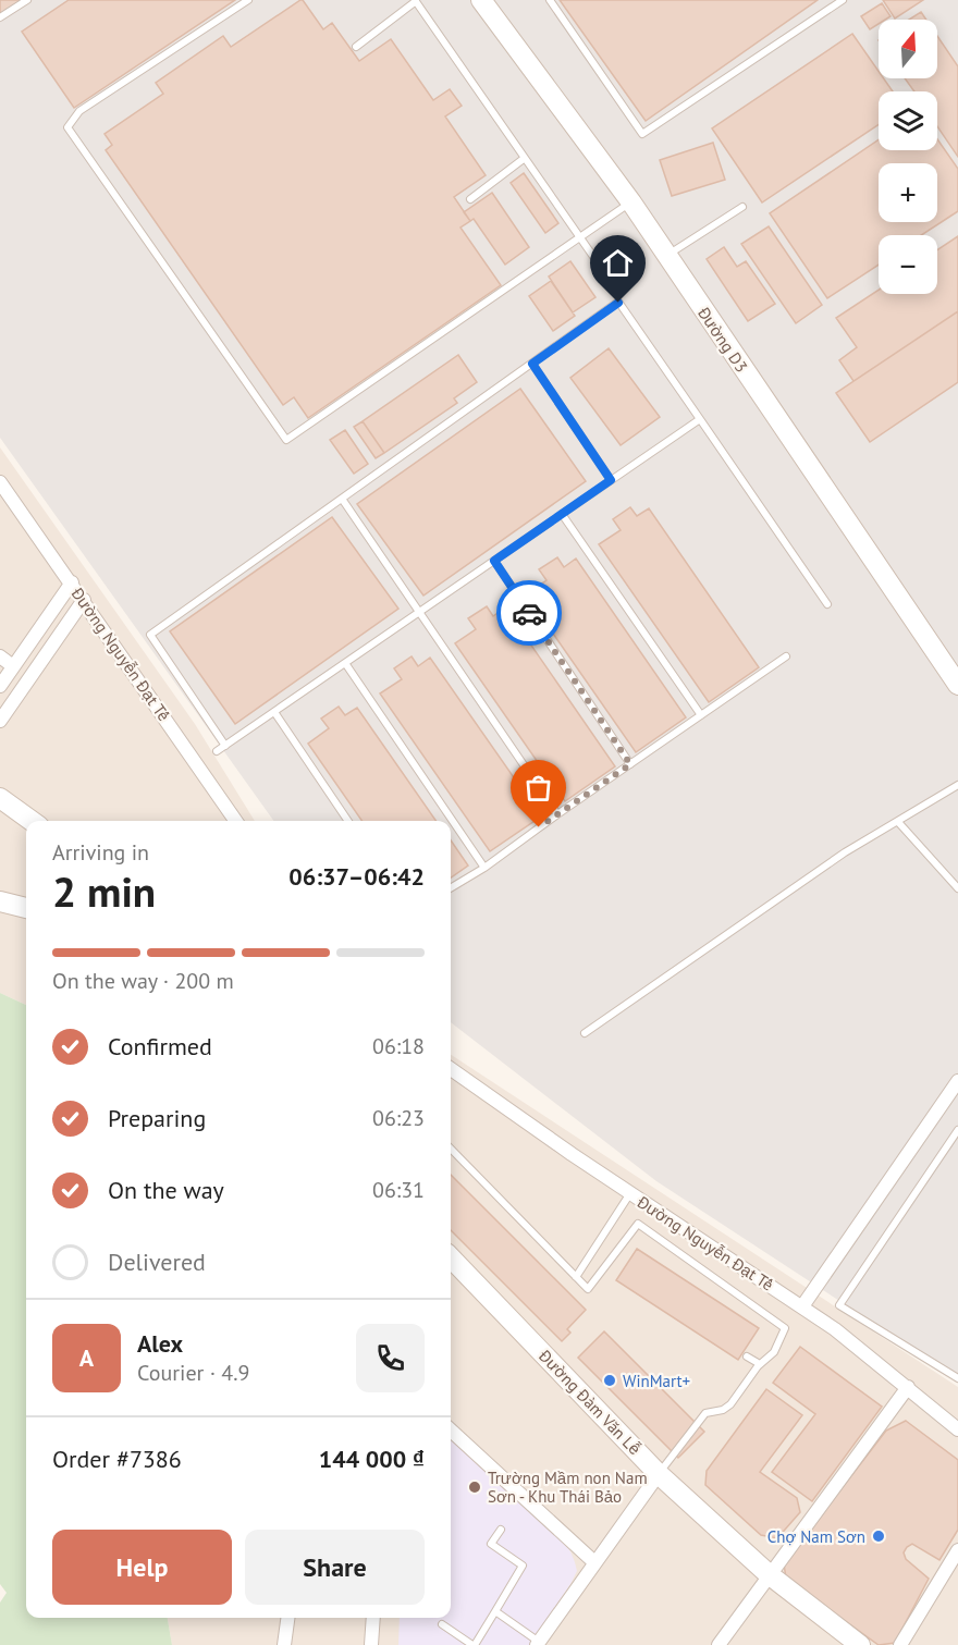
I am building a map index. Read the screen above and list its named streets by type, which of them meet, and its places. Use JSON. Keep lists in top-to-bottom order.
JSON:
{
  "streets": {
    "main road": ["Đường D3", "Đường Đàm Văn Lễ"],
    "street": ["Đường Nguyễn Đạt Tế"]
  },
  "places": ["WinMart+", "Trường Mầm non Nam Sơn - Khu Thái Bảo", "Chợ Nam Sơn"],
  "north": "top",
  "page": {
    "map_buttons": ["+", "−"],
    "heading": ["2 min", "Arriving in", "06:37–06:42"],
    "panel": [
      "Alex",
      "Courier · 4.9",
      "Order #7386",
      "144 000 ₫"
    ],
    "bar": "On the way · 200 m",
    "list": [
      ["Confirmed", "06:18"],
      ["Preparing", "06:23"],
      ["On the way", "06:31"],
      "Delivered"
    ],
    "round": "A",
    "buttons": ["Help", "Share"]
  }
}
